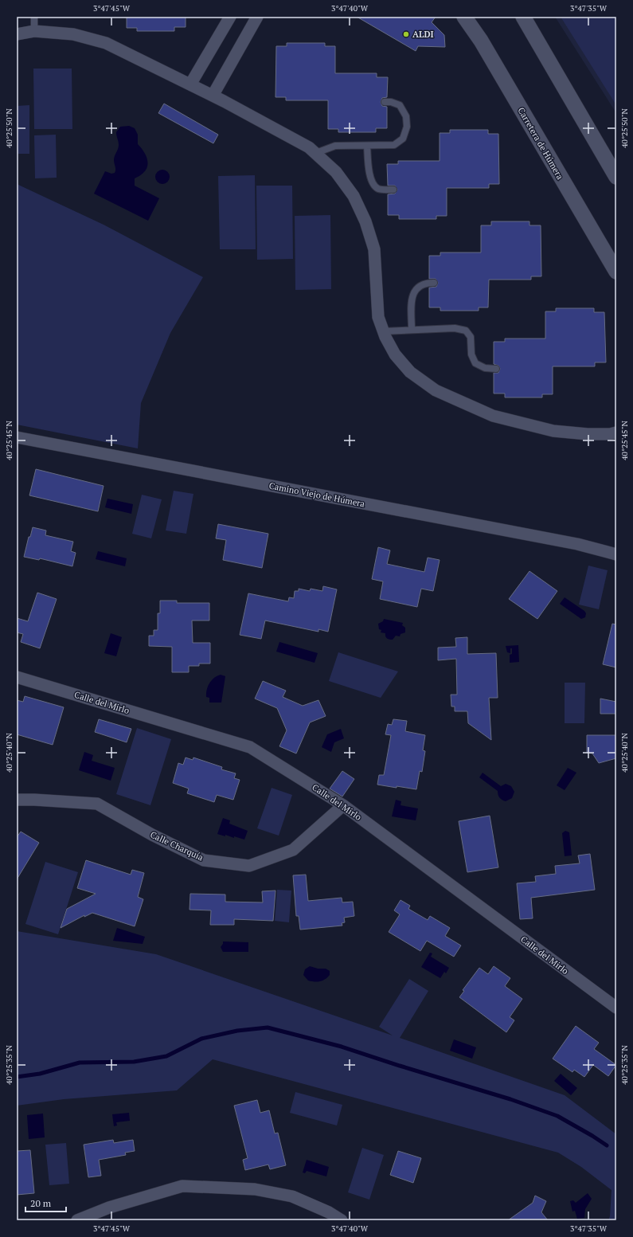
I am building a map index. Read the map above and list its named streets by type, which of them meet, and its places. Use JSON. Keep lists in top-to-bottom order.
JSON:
{
  "streets": {
    "street": [
      "Carretera de Húmera",
      "Camino Viejo de Húmera",
      "Calle del Mirlo",
      "Calle Charquía"
    ]
  },
  "crossings": [
    ["Calle del Mirlo", "Calle Charquía"]
  ],
  "places": ["ALDI"],
  "scale_bar": "20 m",
  "coordinates": [
    "3°47'45\"W",
    "3°47'40\"W",
    "3°47'35\"W",
    "40°25'50\"N",
    "40°25'45\"N",
    "40°25'40\"N",
    "40°25'35\"N"
  ]
}
